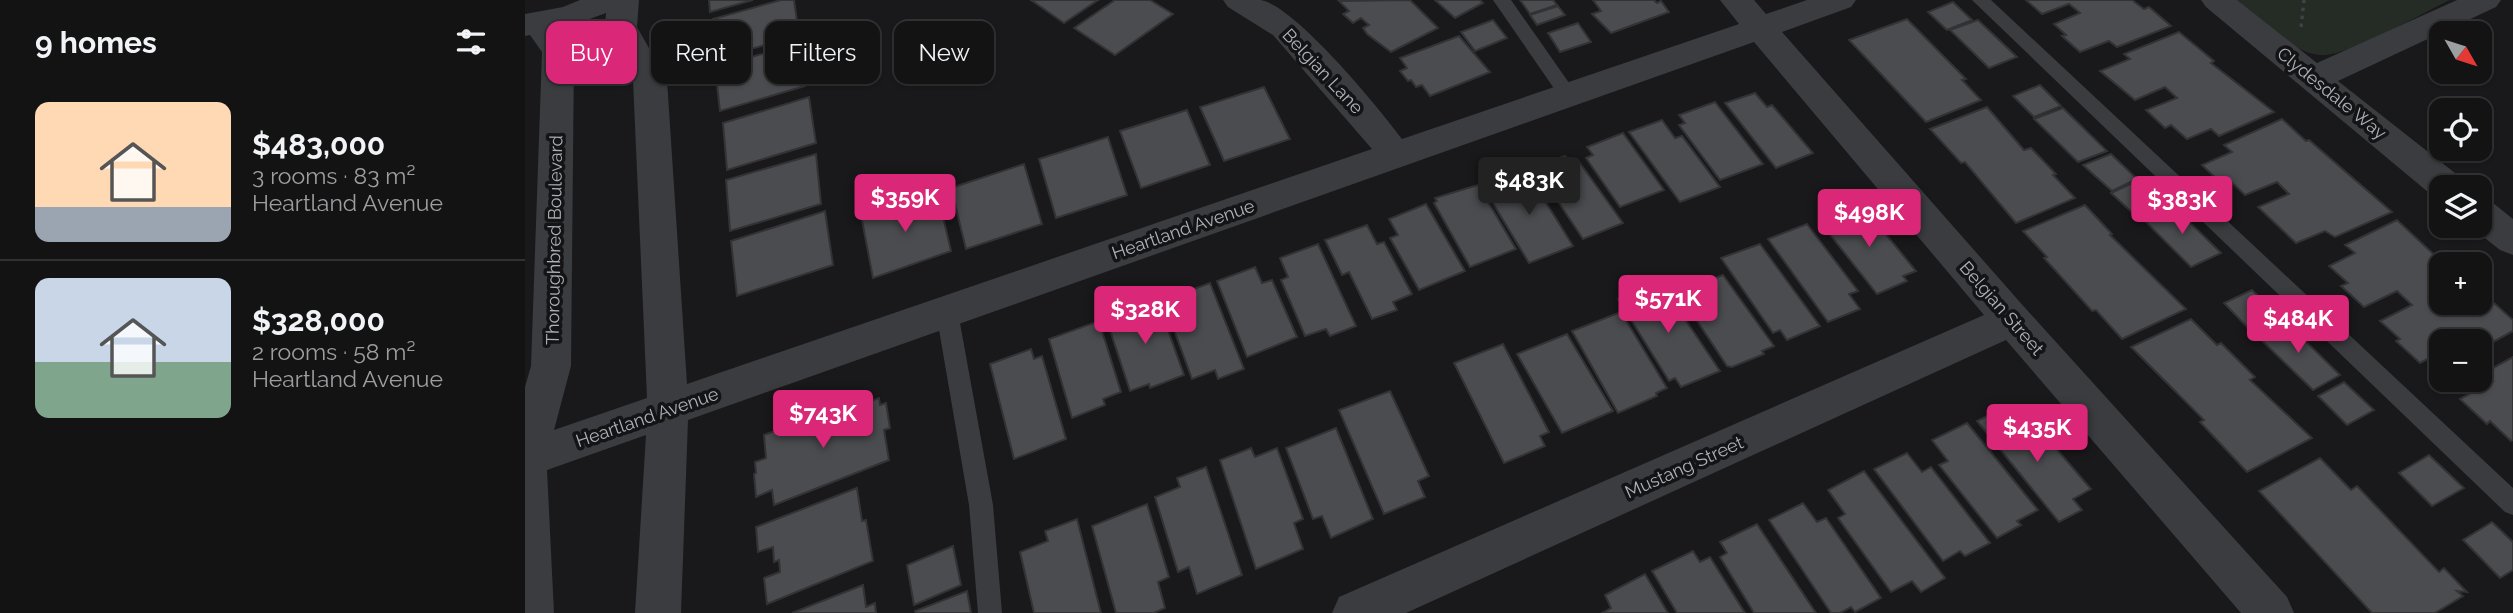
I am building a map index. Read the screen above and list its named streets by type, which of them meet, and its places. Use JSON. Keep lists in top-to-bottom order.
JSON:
{
  "streets": {
    "street": [
      "Belgian Lane",
      "Clydesdale Way",
      "Heartland Avenue",
      "Thoroughbred Boulevard",
      "Belgian Street",
      "Mustang Street"
    ]
  },
  "crossings": [
    ["Belgian Lane", "Heartland Avenue"],
    ["Heartland Avenue", "Thoroughbred Boulevard"],
    ["Heartland Avenue", "Belgian Street"],
    ["Belgian Street", "Mustang Street"]
  ],
  "north": "bottom right",
  "page": {
    "heading": "9 homes",
    "map_buttons": ["+", "−"],
    "chip": [
      "Buy",
      "Rent",
      "Filters",
      "New"
    ],
    "list": [
      {
        "name": "$483,000",
        "note": "3 rooms · 83 m² · Heartland Avenue"
      },
      {
        "name": "$328,000",
        "note": "2 rooms · 58 m² · Heartland Avenue"
      }
    ],
    "price": [
      "$483K",
      "$359K",
      "$383K",
      "$498K",
      "$571K",
      "$328K",
      "$484K",
      "$743K",
      "$435K"
    ]
  }
}
